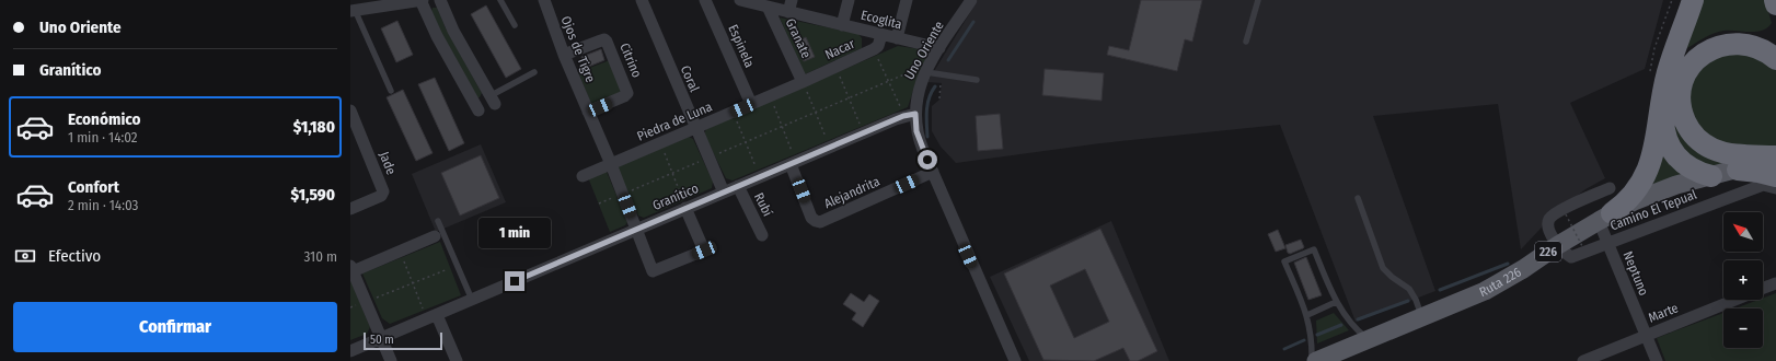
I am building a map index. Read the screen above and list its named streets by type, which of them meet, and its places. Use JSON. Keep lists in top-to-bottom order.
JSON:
{
  "streets": {
    "main road": ["226", "Ruta 226"],
    "street": [
      "Ecoglita",
      "Granate",
      "Espinela",
      "Ojos de Tigre",
      "Nacar",
      "Uno Oriente",
      "Citrino",
      "Coral",
      "Piedra de Luna",
      "Jade",
      "Alejandrita",
      "Granítico",
      "Rubí",
      "Camino El Tepual",
      "Neptuno",
      "Marte"
    ]
  },
  "crossings": [
    ["Ecoglita", "Granate"],
    ["Ecoglita", "Nacar"],
    ["Ecoglita", "Uno Oriente"],
    ["Granate", "Nacar"],
    ["Granate", "Piedra de Luna"],
    ["Espinela", "Piedra de Luna"],
    ["Ojos de Tigre", "Citrino"],
    ["Ojos de Tigre", "Piedra de Luna"],
    ["Ojos de Tigre", "Granítico"],
    ["Nacar", "Piedra de Luna"],
    ["Uno Oriente", "Alejandrita"],
    ["Uno Oriente", "Granítico"],
    ["Coral", "Piedra de Luna"],
    ["Coral", "Granítico"],
    ["Alejandrita", "Granítico"],
    ["Granítico", "Rubí"],
    ["Camino El Tepual", "Neptuno"],
    ["Camino El Tepual", "Ruta 226"],
    ["Neptuno", "Ruta 226"],
    ["Neptuno", "Marte"]
  ],
  "scale_bar": "50 m",
  "north": "top left",
  "page": {
    "banner": ["Uno Oriente", "Granítico"],
    "list": [
      {
        "name": "Económico",
        "note": "1 min · 14:02",
        "value": "$1,180"
      },
      {
        "name": "Confort",
        "note": "2 min · 14:03",
        "value": "$1,590"
      }
    ],
    "map_buttons": ["+", "−"],
    "bubble": "1 min",
    "pay": ["Efectivo", "310 m"],
    "buttons": "Confirmar",
    "scale": "50 m"
  }
}
